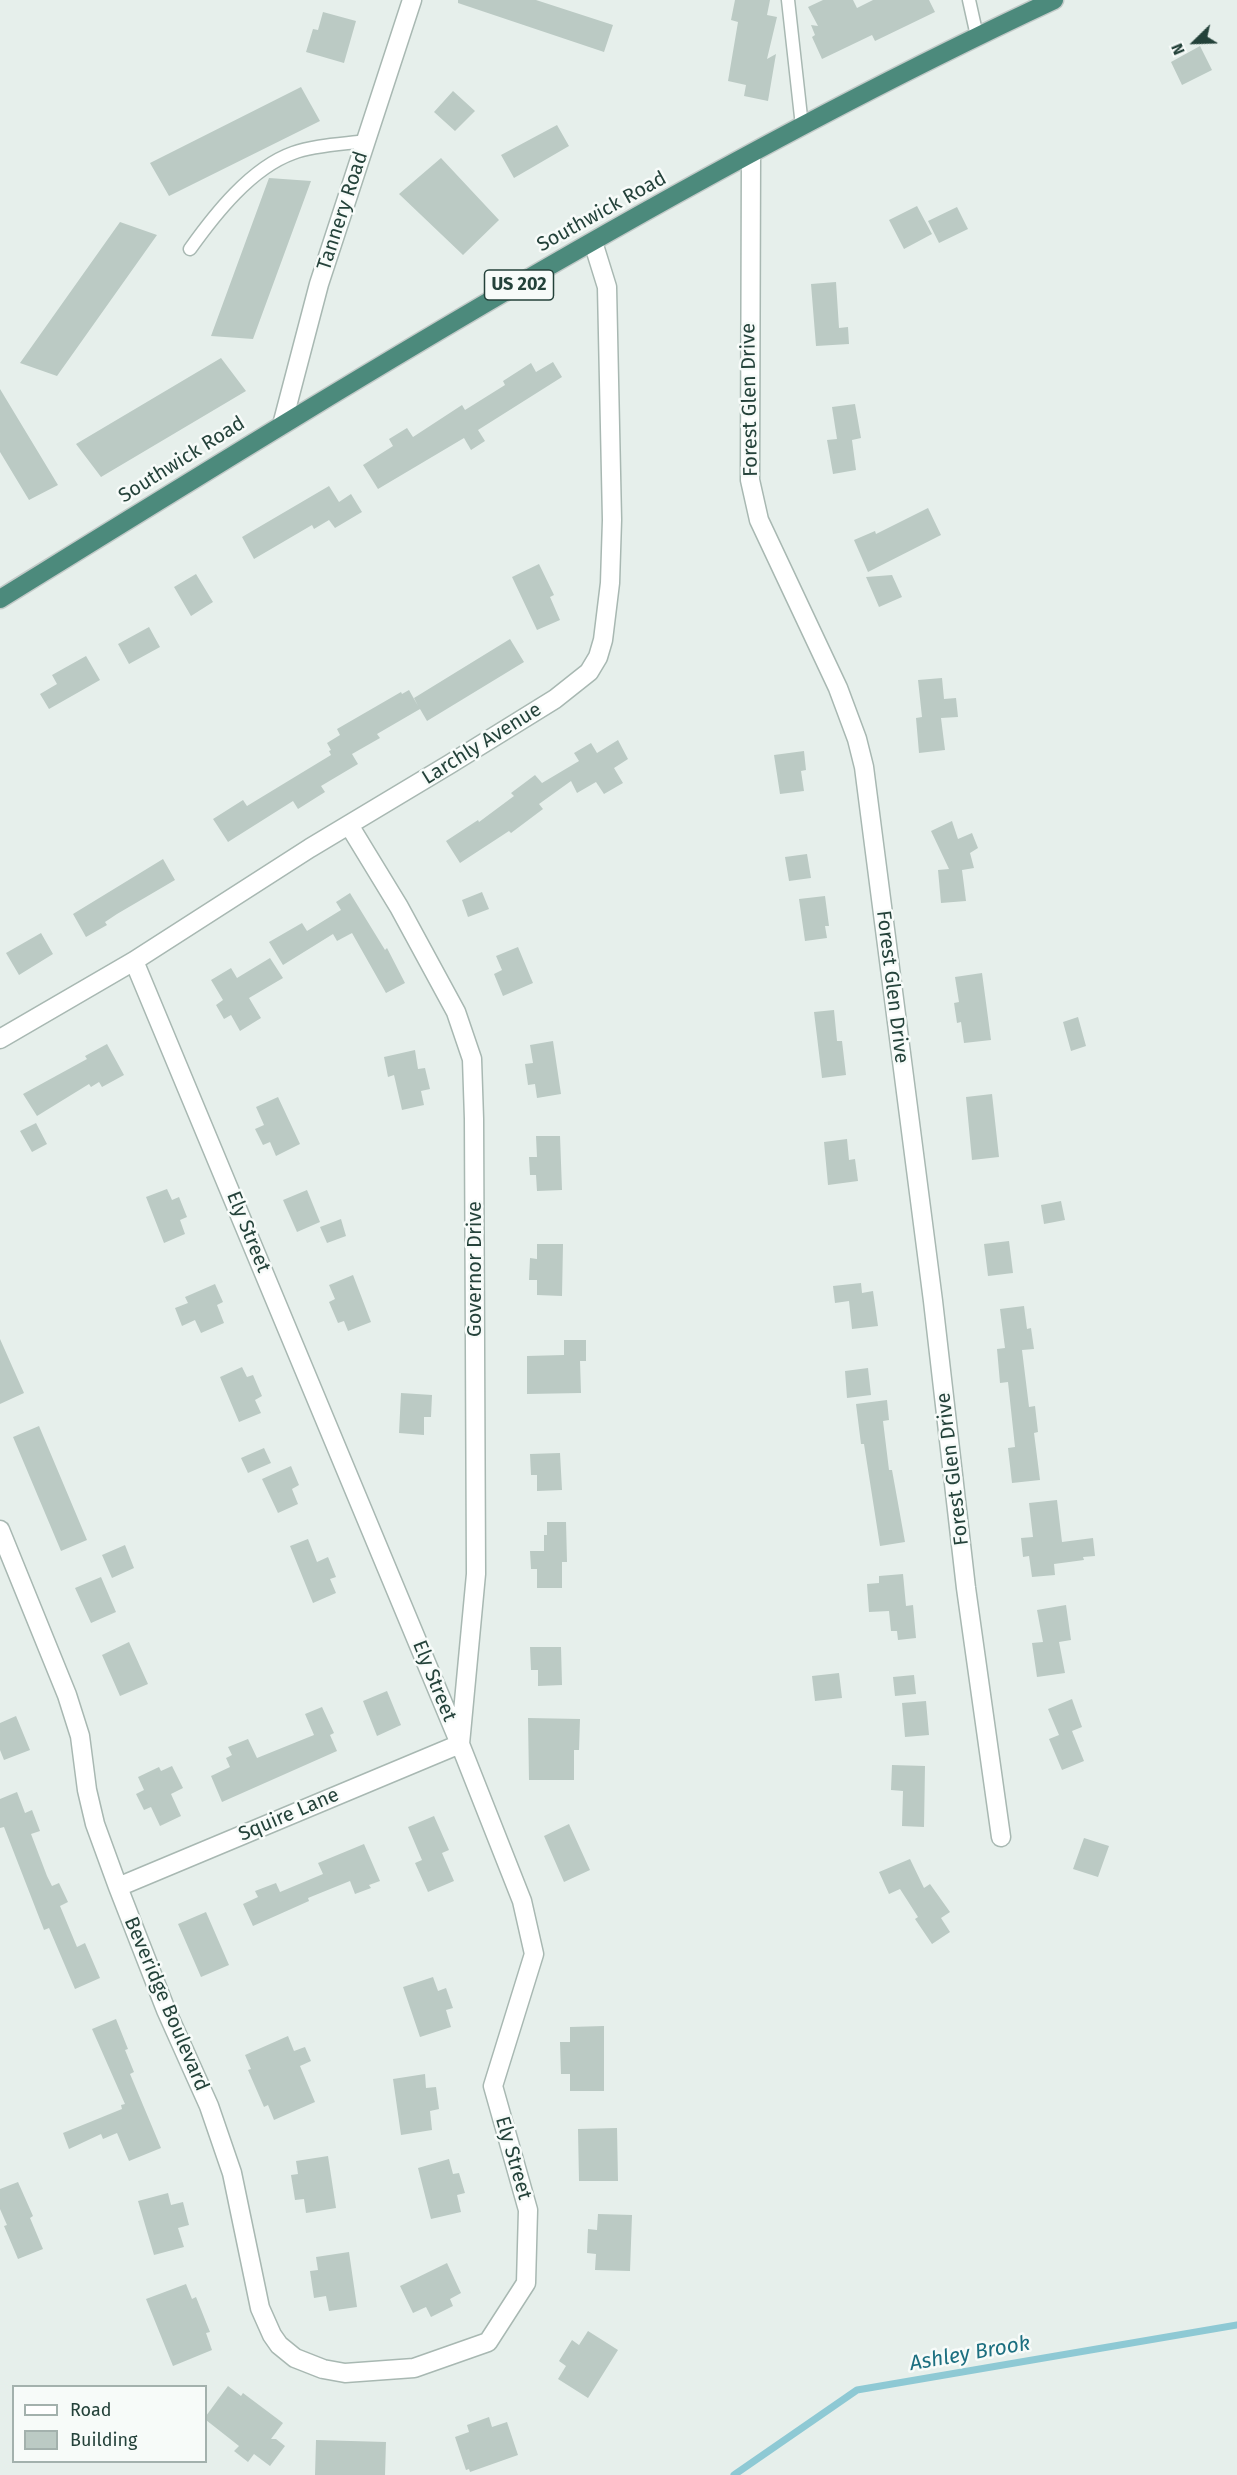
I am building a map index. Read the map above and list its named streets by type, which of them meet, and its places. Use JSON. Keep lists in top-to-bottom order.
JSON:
{
  "streets": {
    "highway": ["Southwick Road", "US 202"],
    "street": [
      "Tannery Road",
      "Forest Glen Drive",
      "Larchly Avenue",
      "Ely Street",
      "Governor Drive",
      "Squire Lane",
      "Beveridge Boulevard"
    ]
  },
  "crossings": [
    ["Tannery Road", "Southwick Road"],
    ["Southwick Road", "Forest Glen Drive"],
    ["Southwick Road", "Larchly Avenue"],
    ["Larchly Avenue", "Ely Street"],
    ["Larchly Avenue", "Governor Drive"],
    ["Ely Street", "Governor Drive"],
    ["Ely Street", "Squire Lane"],
    ["Ely Street", "Beveridge Boulevard"],
    ["Governor Drive", "Squire Lane"],
    ["Squire Lane", "Beveridge Boulevard"]
  ],
  "water": ["Ashley Brook"],
  "legend": ["Road", "Building"],
  "north": "bottom left"
}
